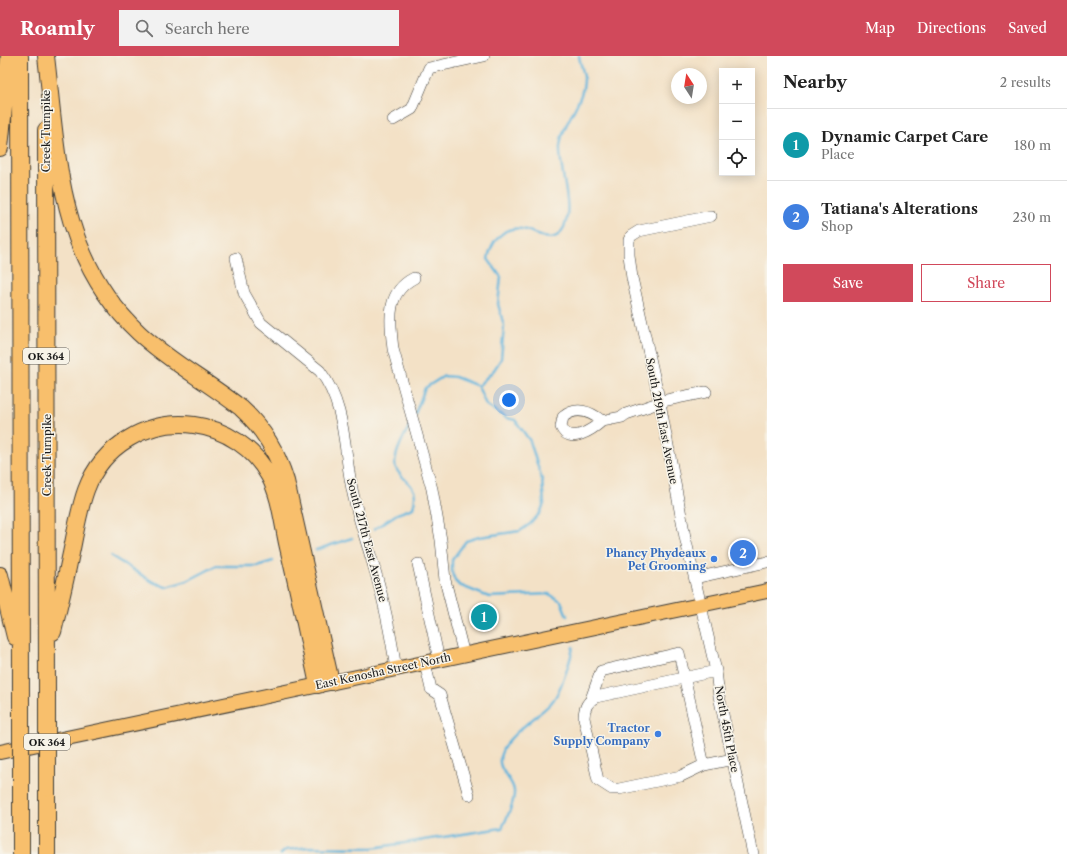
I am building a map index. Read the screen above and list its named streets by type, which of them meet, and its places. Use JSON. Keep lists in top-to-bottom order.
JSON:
{
  "streets": {
    "highway": ["Creek Turnpike", "OK 364"],
    "main road": ["East Kenosha Street North"],
    "street": ["South 219th East Avenue", "South 217th East Avenue", "North 45th Place"]
  },
  "crossings": [
    ["South 219th East Avenue", "East Kenosha Street North"],
    ["South 219th East Avenue", "North 45th Place"],
    ["South 217th East Avenue", "East Kenosha Street North"],
    ["East Kenosha Street North", "North 45th Place"]
  ],
  "places": ["Phancy Phydeaux Pet Grooming", "Tractor Supply Company"],
  "north": "top",
  "page": {
    "header": "Roamly",
    "search": "Search here",
    "nav": ["Map", "Directions", "Saved"],
    "heading": ["Nearby", "2 results"],
    "map_buttons": ["+", "−"],
    "list": [
      {
        "mark": "1",
        "name": "Dynamic Carpet Care",
        "note": "Place",
        "value": "180 m"
      },
      {
        "mark": "2",
        "name": "Tatiana's Alterations",
        "note": "Shop",
        "value": "230 m"
      }
    ],
    "buttons": ["Save", "Share"],
    "pins": ["2", "1"]
  }
}
